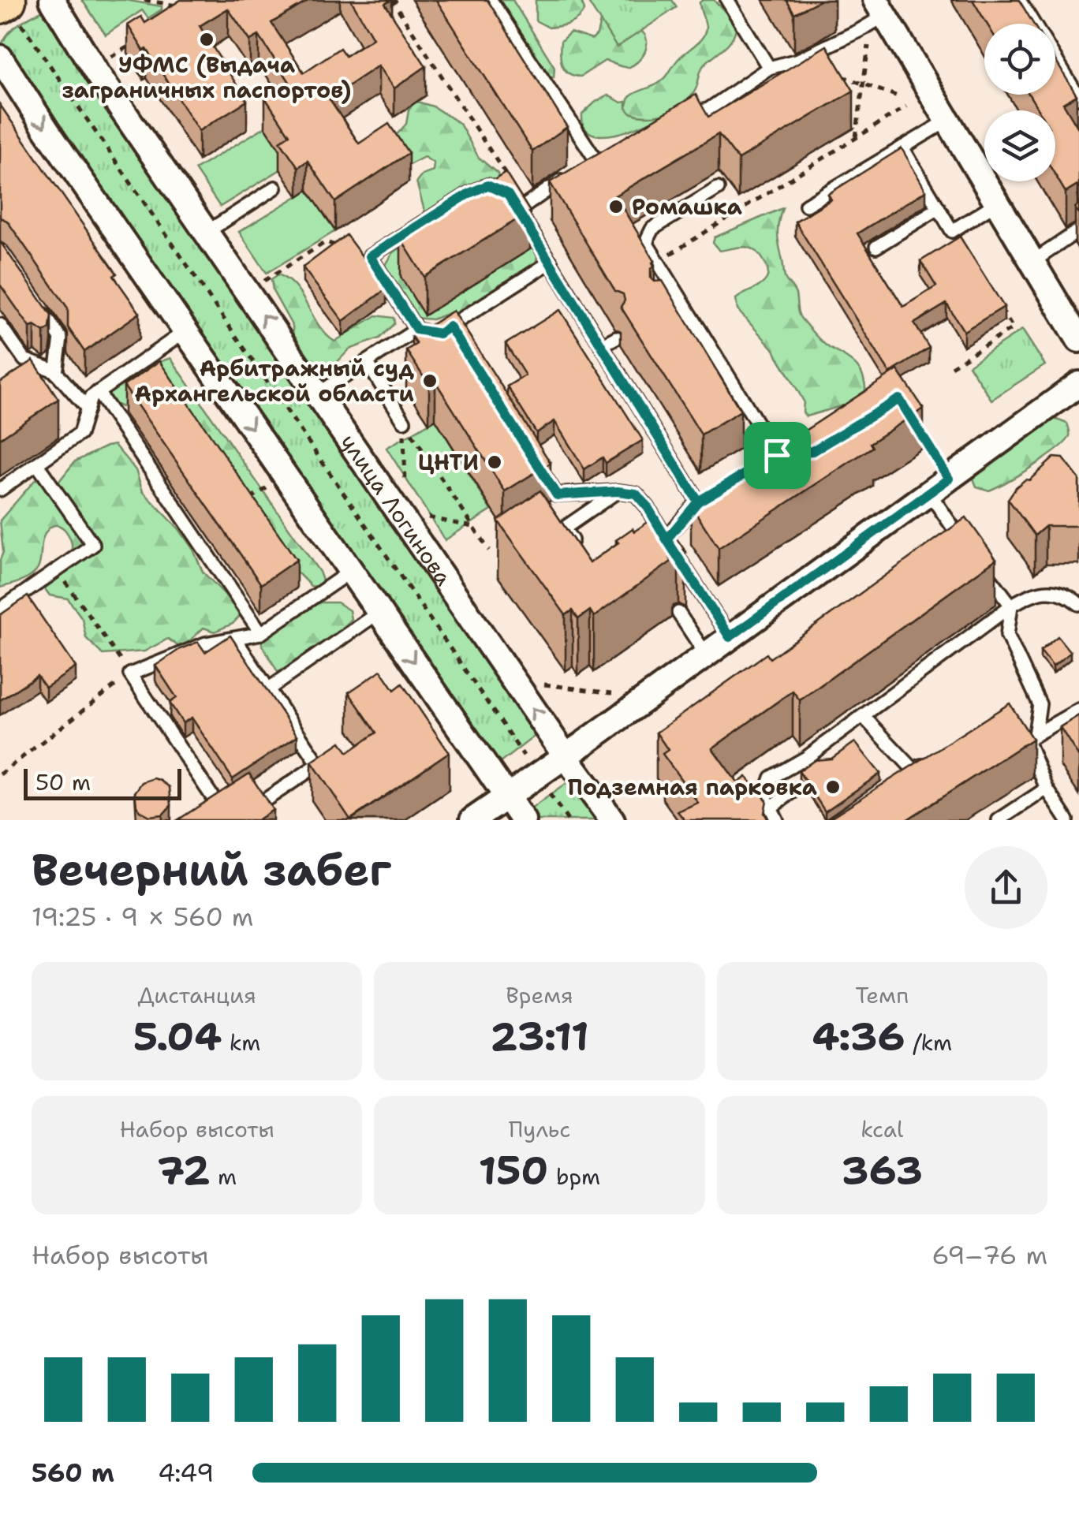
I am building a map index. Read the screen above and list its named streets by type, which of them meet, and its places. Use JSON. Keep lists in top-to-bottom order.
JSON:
{
  "streets": {
    "street": ["улица Логинова"]
  },
  "places": [
    "УФМС (Выдача заграничных паспортов)",
    "Ромашка",
    "Арбитражный суд Архангельской области",
    "ЦНТИ",
    "Подземная парковка"
  ],
  "scale_bar": "50 m",
  "page": {
    "scale": "50 m",
    "heading": ["Вечерний забег", "19:25 · 9 × 560 m"],
    "stats": [
      ["Дистанция", "5.04 km"],
      ["Время", "23:11"],
      ["Темп", "4:36 /km"],
      ["Набор высоты", "72 m"],
      ["Пульс", "150 bpm"],
      ["kcal", "363"]
    ],
    "chart": ["Набор высоты", "69–76 m"],
    "list": [
      {
        "name": "560 m",
        "note": "4:49"
      }
    ]
  }
}
